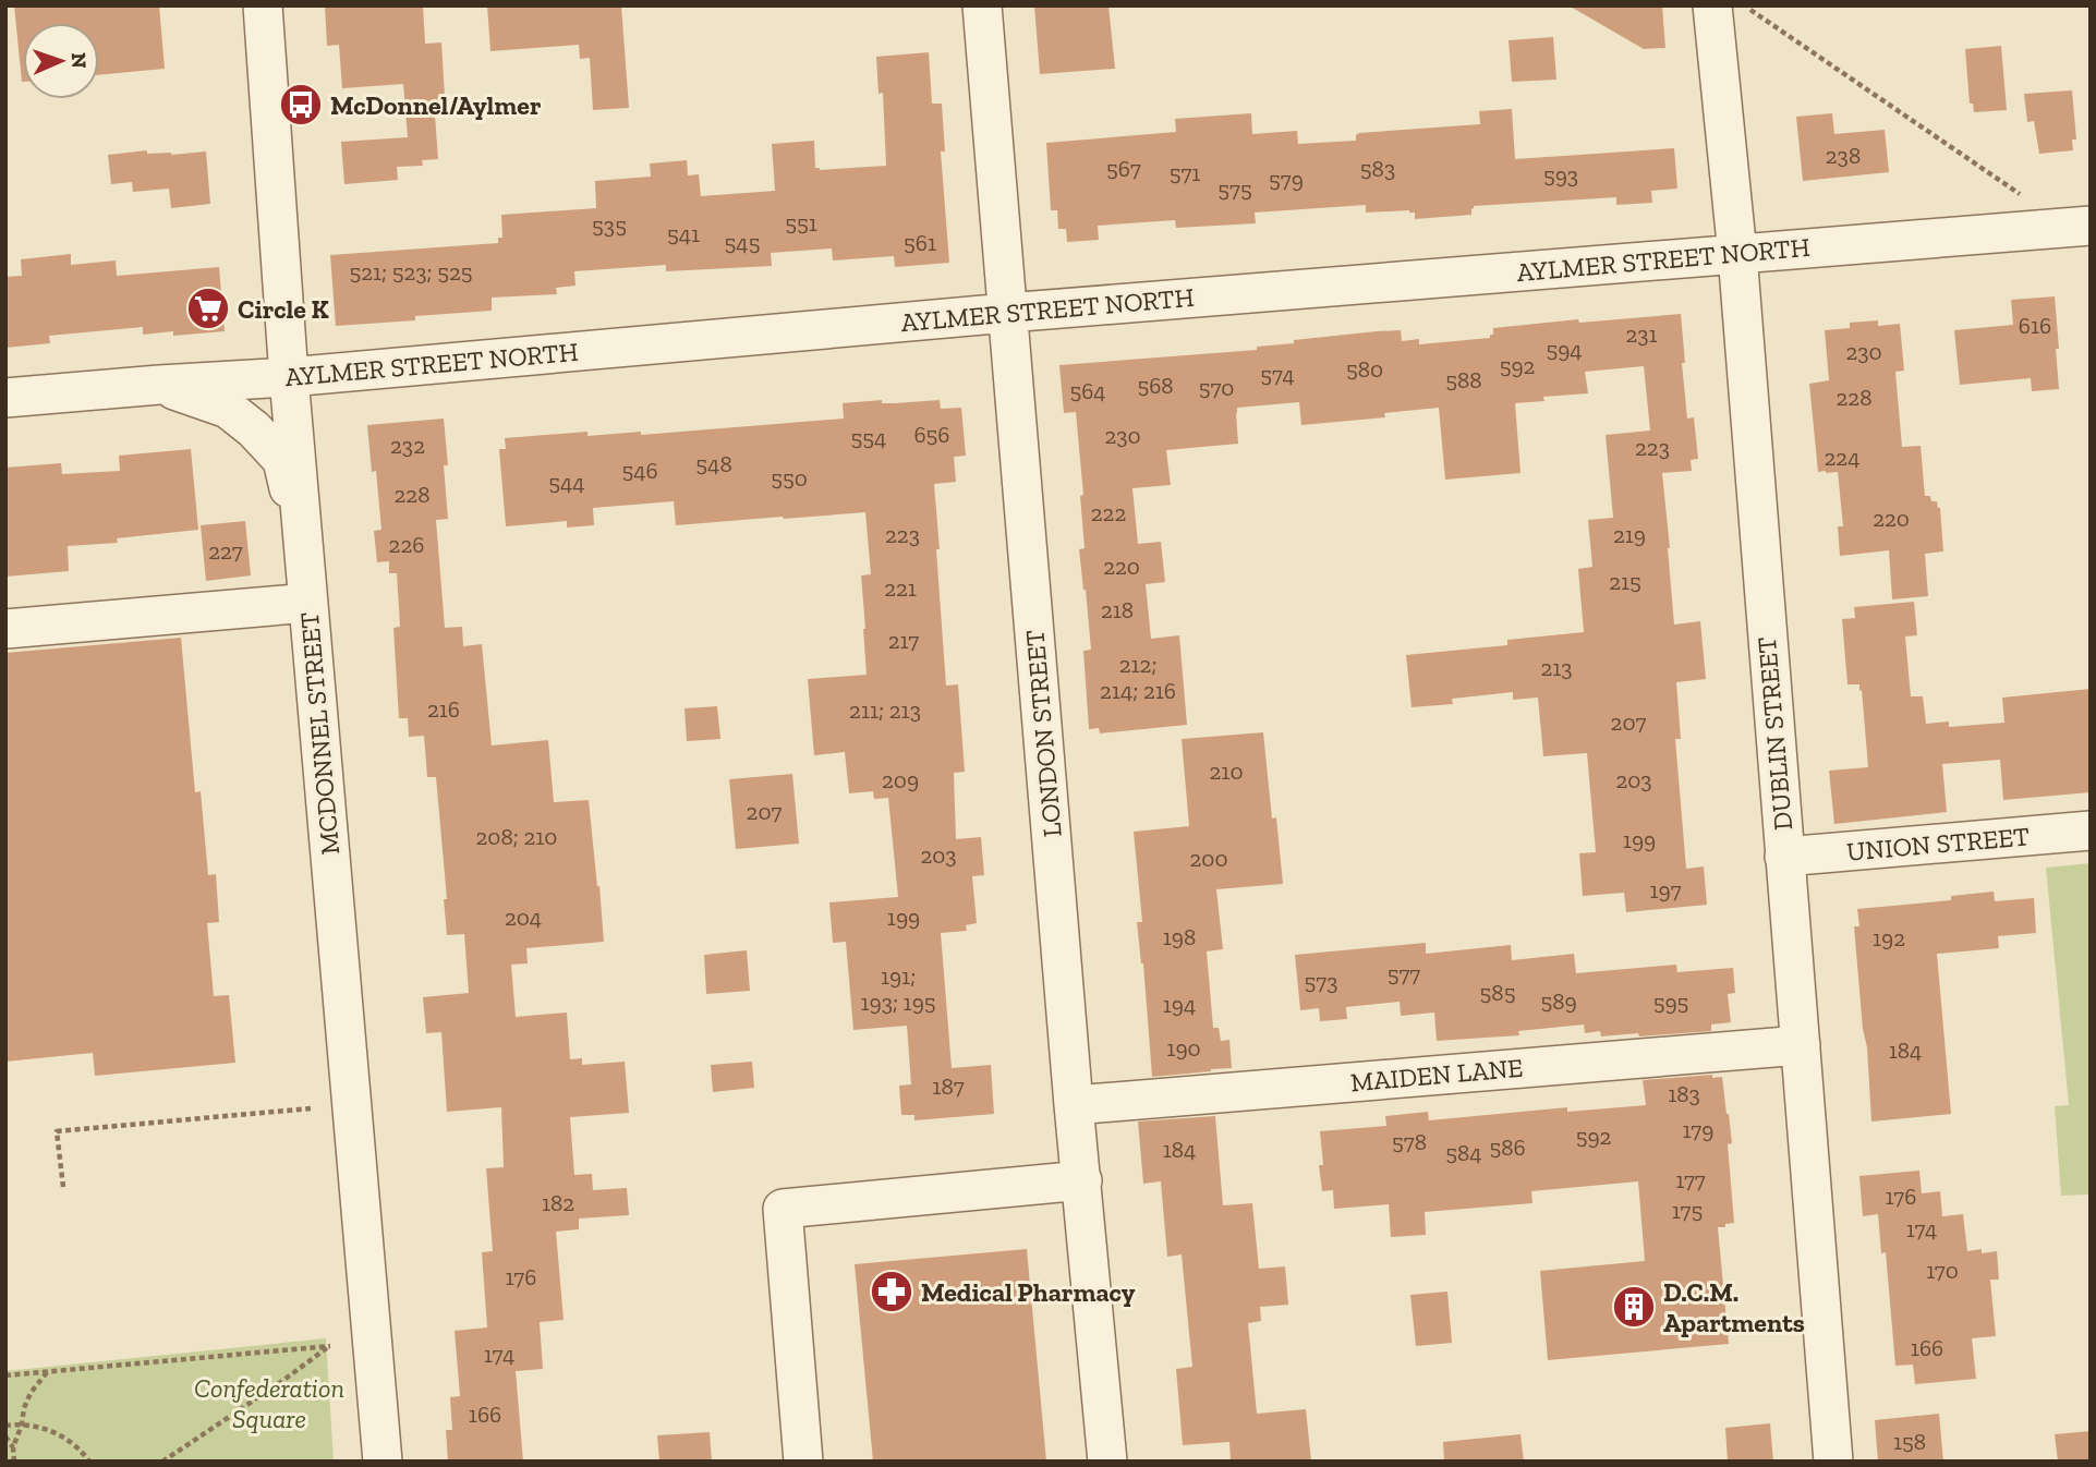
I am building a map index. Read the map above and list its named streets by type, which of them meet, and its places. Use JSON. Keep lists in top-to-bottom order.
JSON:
{
  "streets": {
    "street": [
      "AYLMER STREET NORTH",
      "MCDONNEL STREET",
      "LONDON STREET",
      "DUBLIN STREET",
      "UNION STREET",
      "MAIDEN LANE"
    ]
  },
  "crossings": [
    ["AYLMER STREET NORTH", "MCDONNEL STREET"],
    ["AYLMER STREET NORTH", "LONDON STREET"],
    ["AYLMER STREET NORTH", "DUBLIN STREET"],
    ["LONDON STREET", "MAIDEN LANE"],
    ["DUBLIN STREET", "UNION STREET"],
    ["DUBLIN STREET", "MAIDEN LANE"]
  ],
  "parks": ["Confederation Square"],
  "places": {
    "bus stop": ["McDonnel/Aylmer"],
    "supermarket": ["Circle K"],
    "pharmacy": ["Medical Pharmacy"],
    "building": ["D.C.M. Apartments"]
  },
  "house_numbers": [
    "238",
    "567",
    "583",
    "571",
    "593",
    "579",
    "575",
    "551",
    "535",
    "541",
    "545",
    "561",
    "521; 523; 525",
    "616",
    "231",
    "594",
    "230",
    "592",
    "580",
    "574",
    "588",
    "568",
    "570",
    "564",
    "228",
    "656",
    "230",
    "554",
    "232",
    "223",
    "224",
    "548",
    "546",
    "550",
    "544",
    "228",
    "222",
    "220",
    "223",
    "219",
    "226",
    "227",
    "220",
    "215",
    "221",
    "218",
    "217",
    "212; 214; 216",
    "213",
    "216",
    "211; 213",
    "207",
    "210",
    "209",
    "203",
    "207",
    "208; 210",
    "199",
    "203",
    "200",
    "197",
    "204",
    "199",
    "198",
    "192",
    "577",
    "191; 193; 195",
    "573",
    "585",
    "589",
    "595",
    "194",
    "190",
    "184",
    "187",
    "183",
    "179",
    "592",
    "578",
    "586",
    "184",
    "584",
    "177",
    "176",
    "182",
    "175",
    "174",
    "170",
    "176",
    "166",
    "174",
    "166",
    "158"
  ],
  "north": "right"
}
